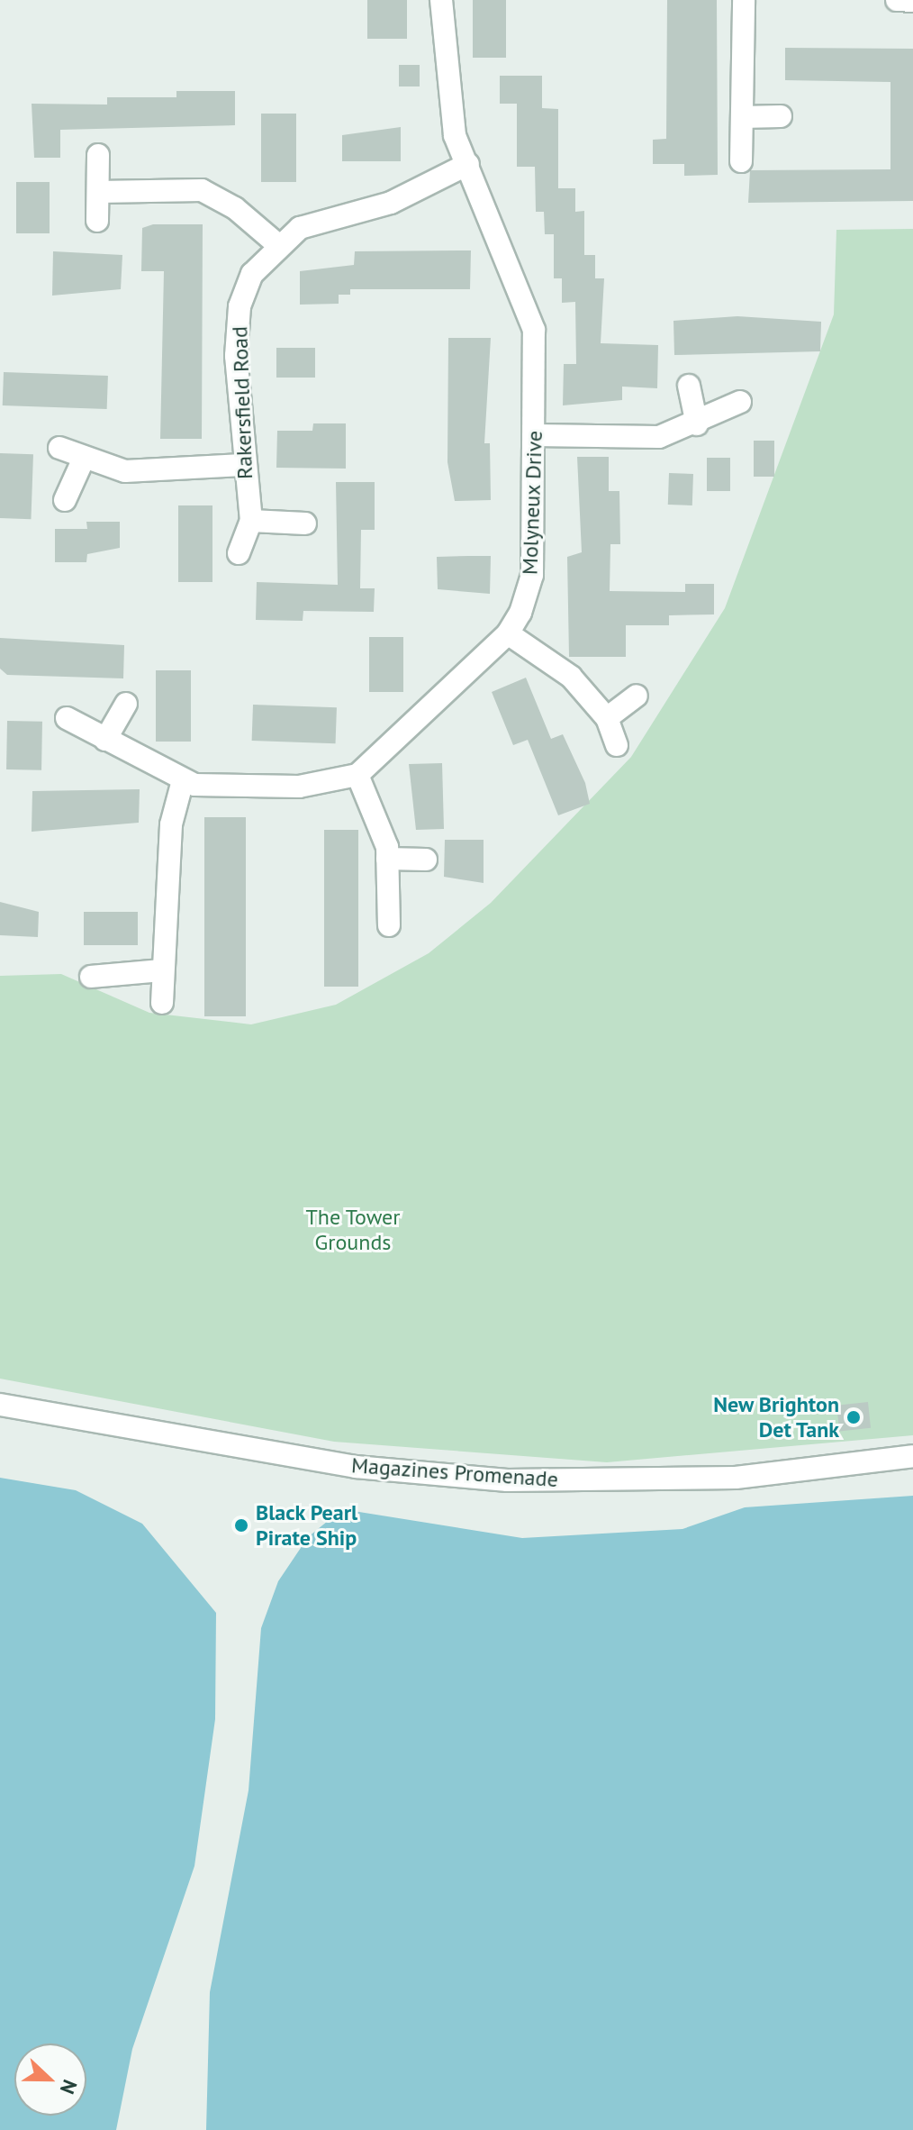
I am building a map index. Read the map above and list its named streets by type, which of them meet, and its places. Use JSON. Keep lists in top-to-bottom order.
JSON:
{
  "streets": {
    "street": ["Rakersfield Road", "Molyneux Drive", "Magazines Promenade"]
  },
  "crossings": [
    ["Rakersfield Road", "Molyneux Drive"]
  ],
  "parks": ["The Tower Grounds"],
  "places": ["New Brighton Det Tank", "Black Pearl Pirate Ship"],
  "north": "right"
}
